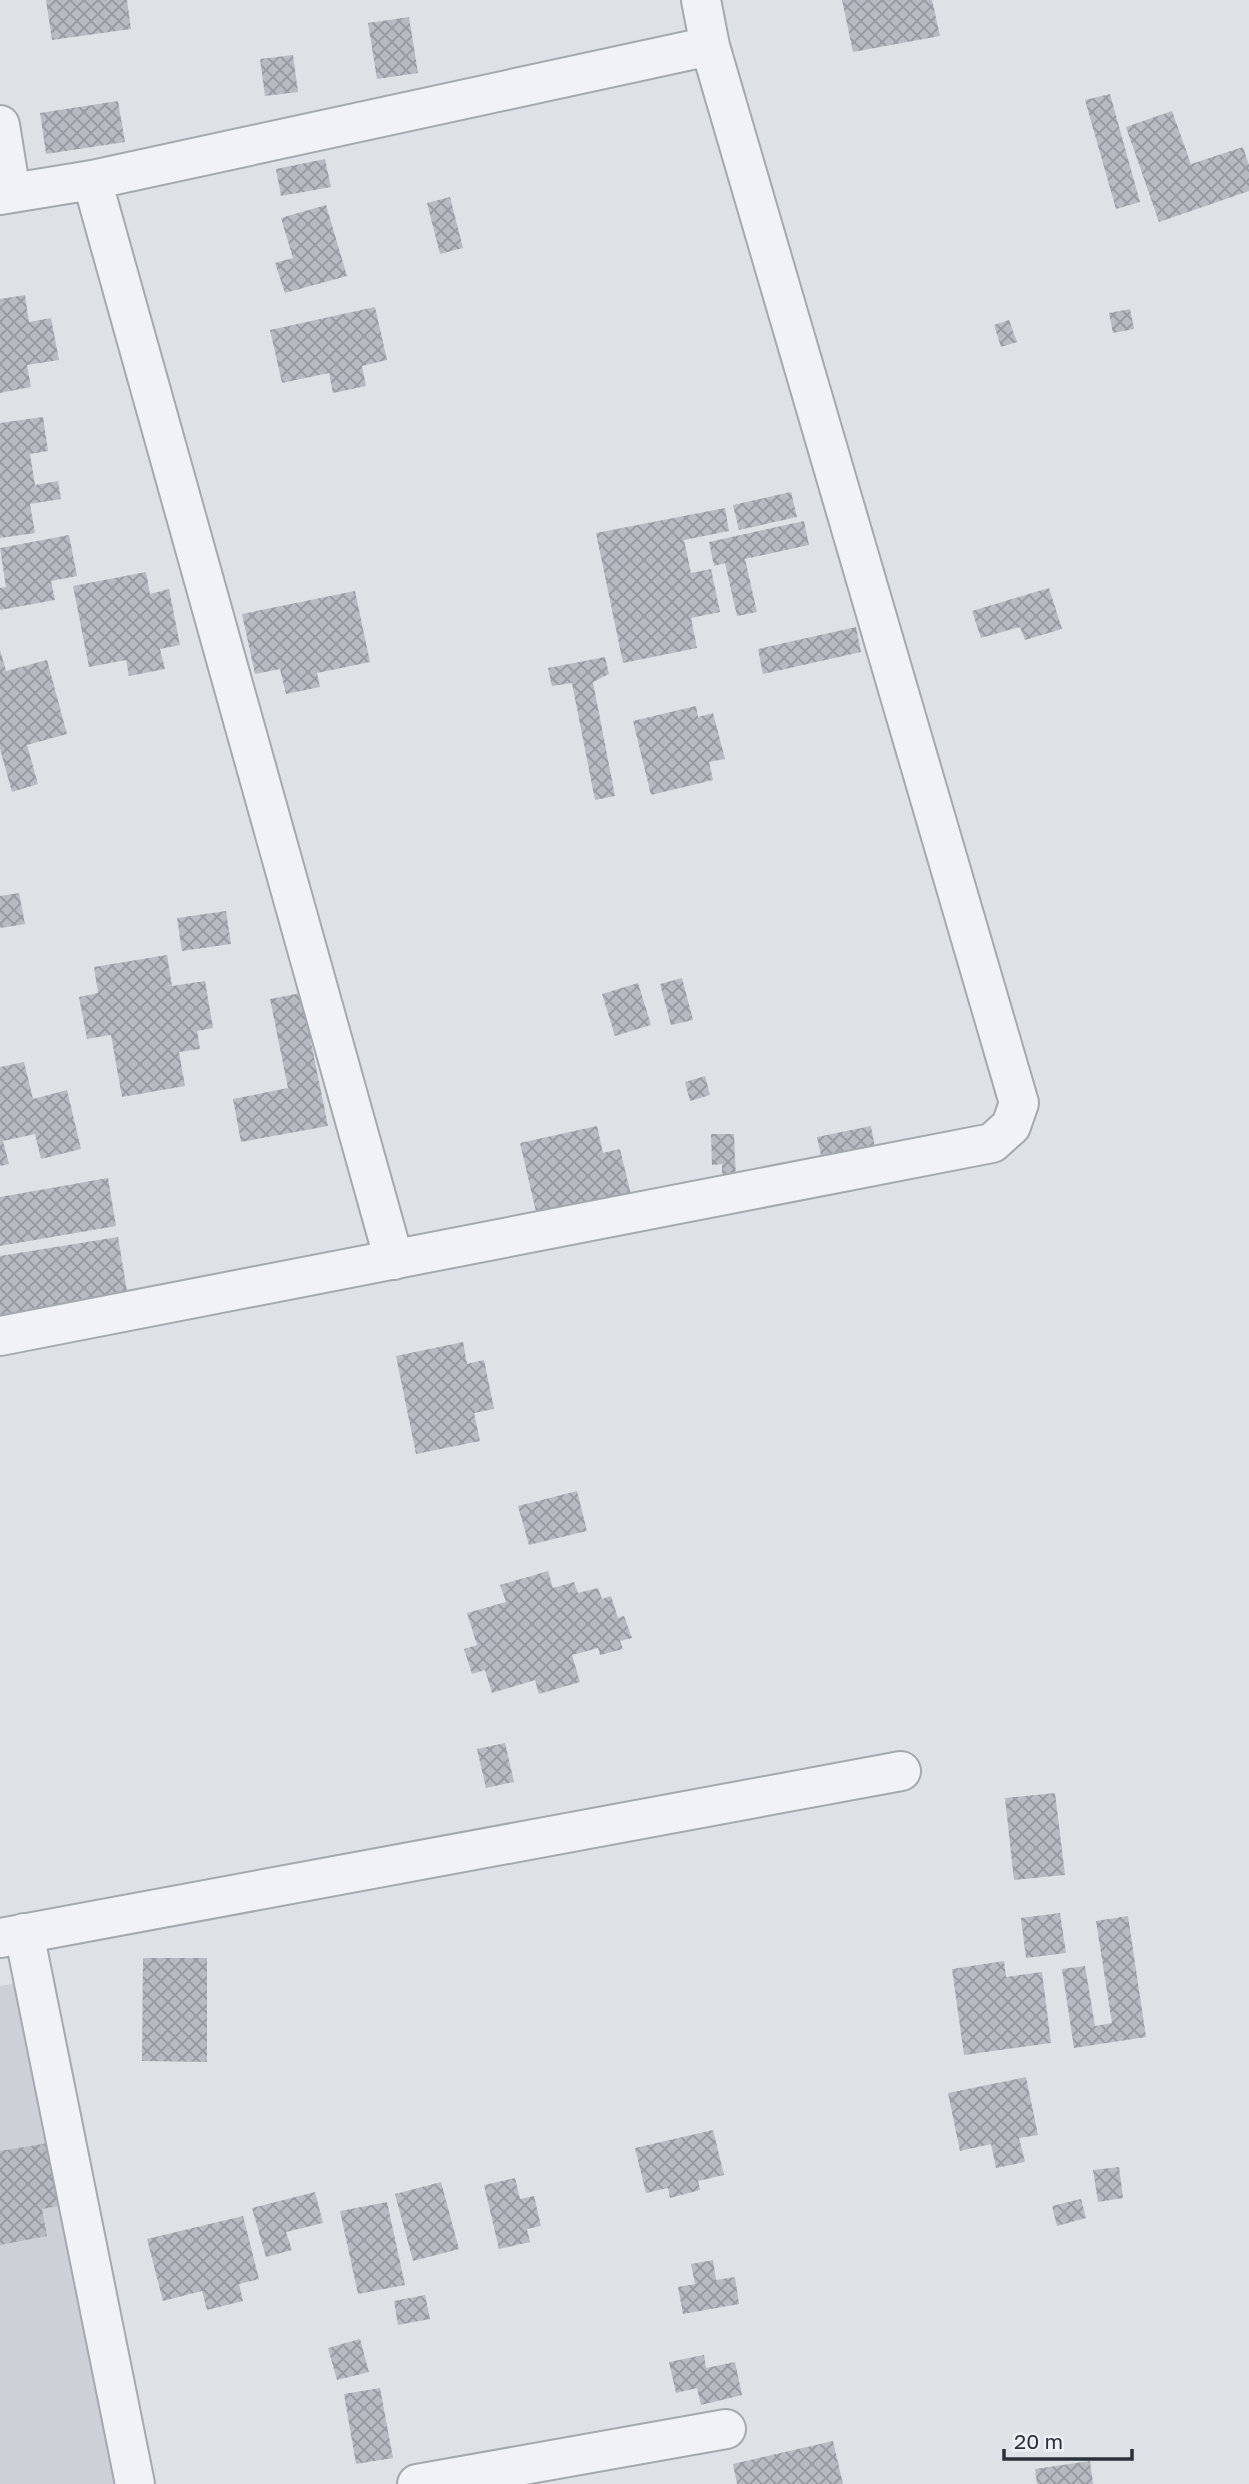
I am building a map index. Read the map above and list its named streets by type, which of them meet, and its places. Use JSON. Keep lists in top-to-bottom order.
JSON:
{
  "scale_bar": "20 m"
}
